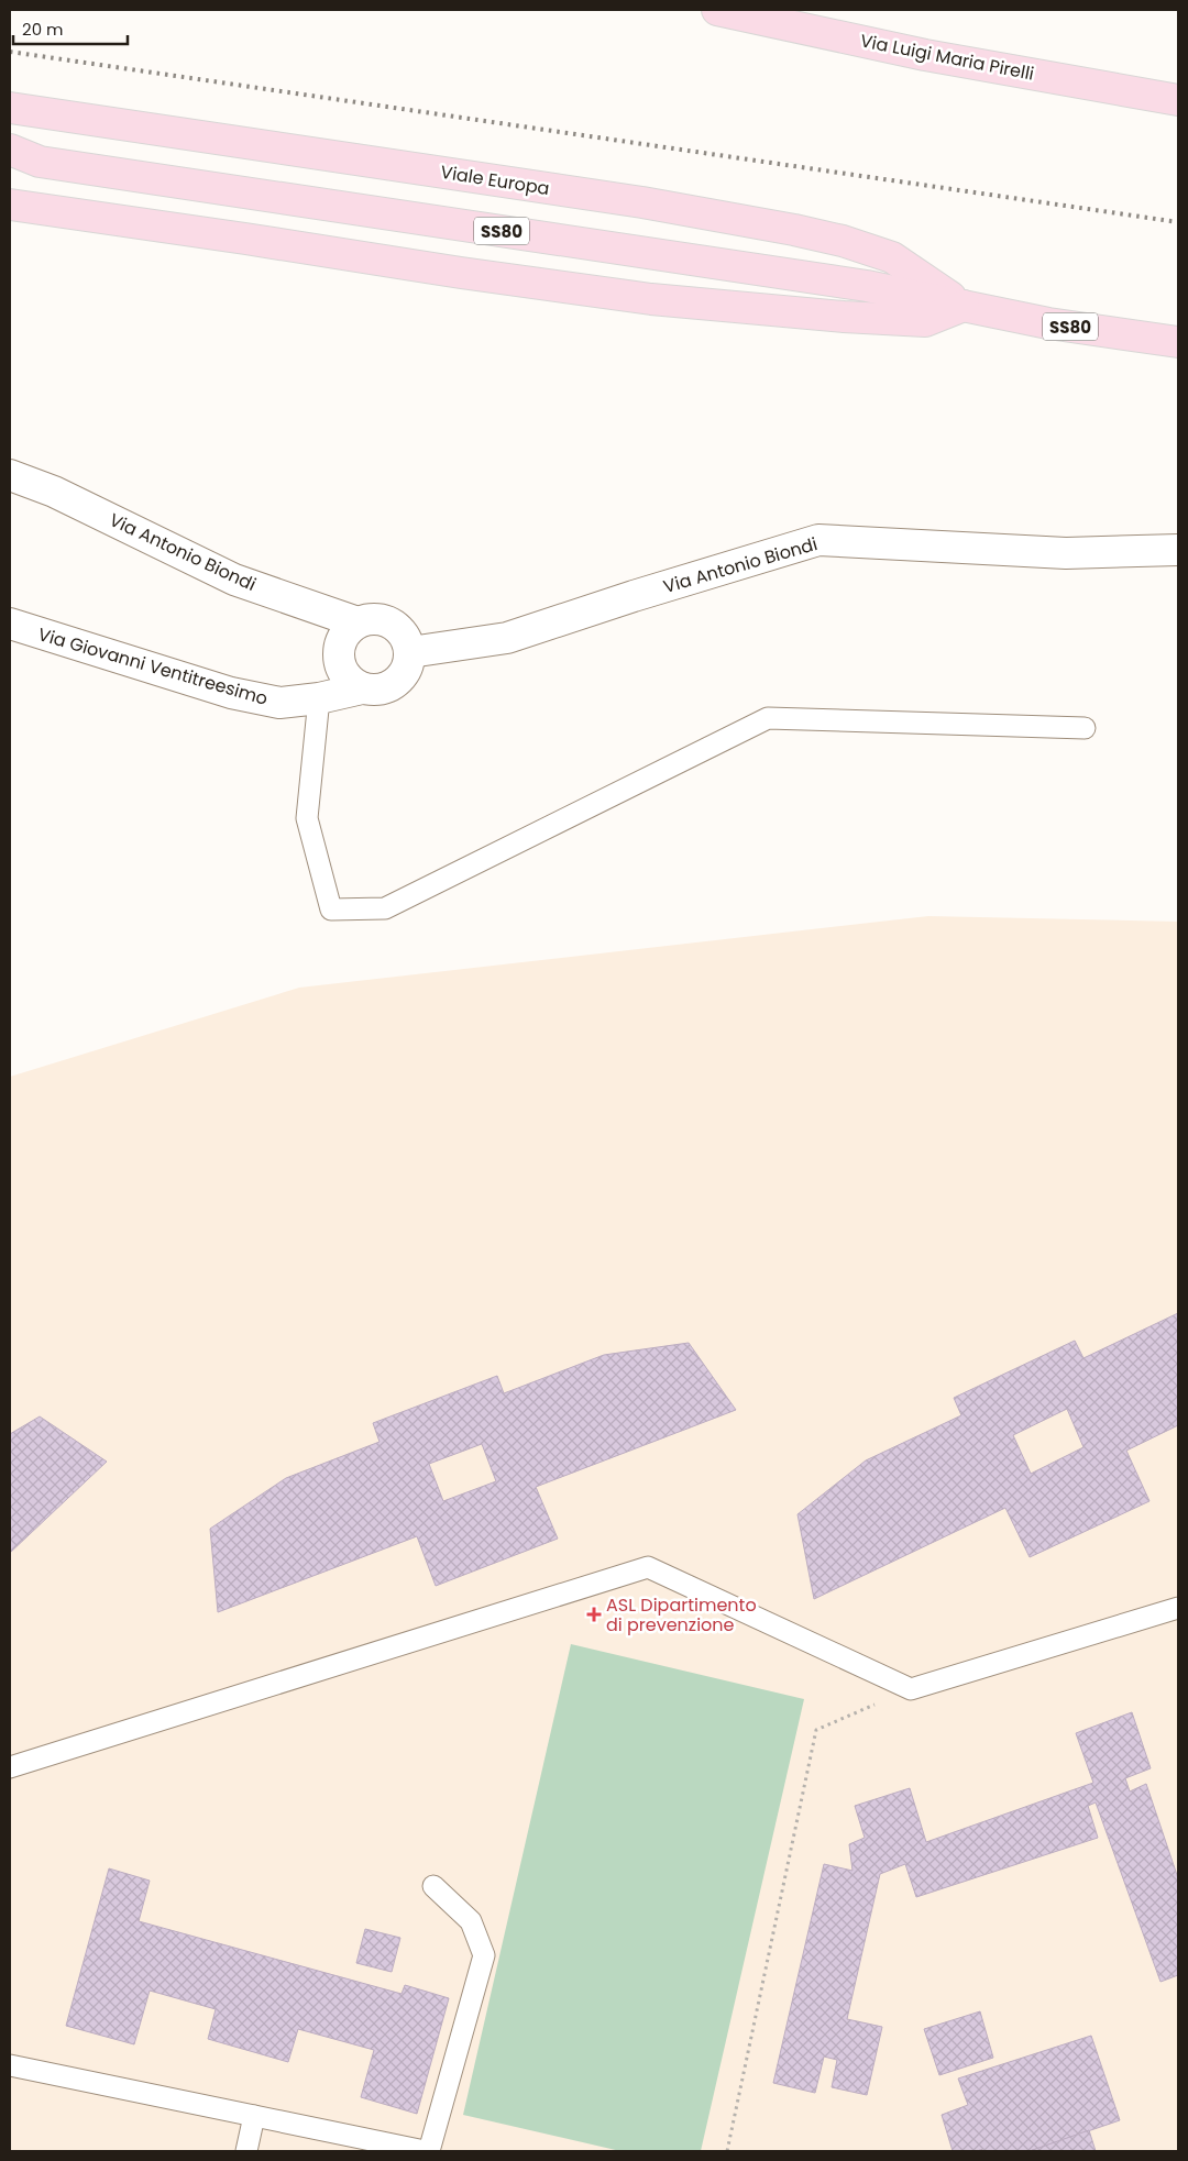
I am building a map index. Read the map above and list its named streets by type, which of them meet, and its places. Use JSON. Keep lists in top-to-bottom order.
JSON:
{
  "streets": {
    "main road": ["Via Luigi Maria Pirelli", "Viale Europa", "SS80"],
    "street": ["Via Antonio Biondi", "Via Giovanni Ventitreesimo"]
  },
  "crossings": [
    ["Via Antonio Biondi", "Via Giovanni Ventitreesimo"]
  ],
  "places": {
    "health": ["ASL Dipartimento di prevenzione"]
  },
  "scale_bar": "20 m"
}
